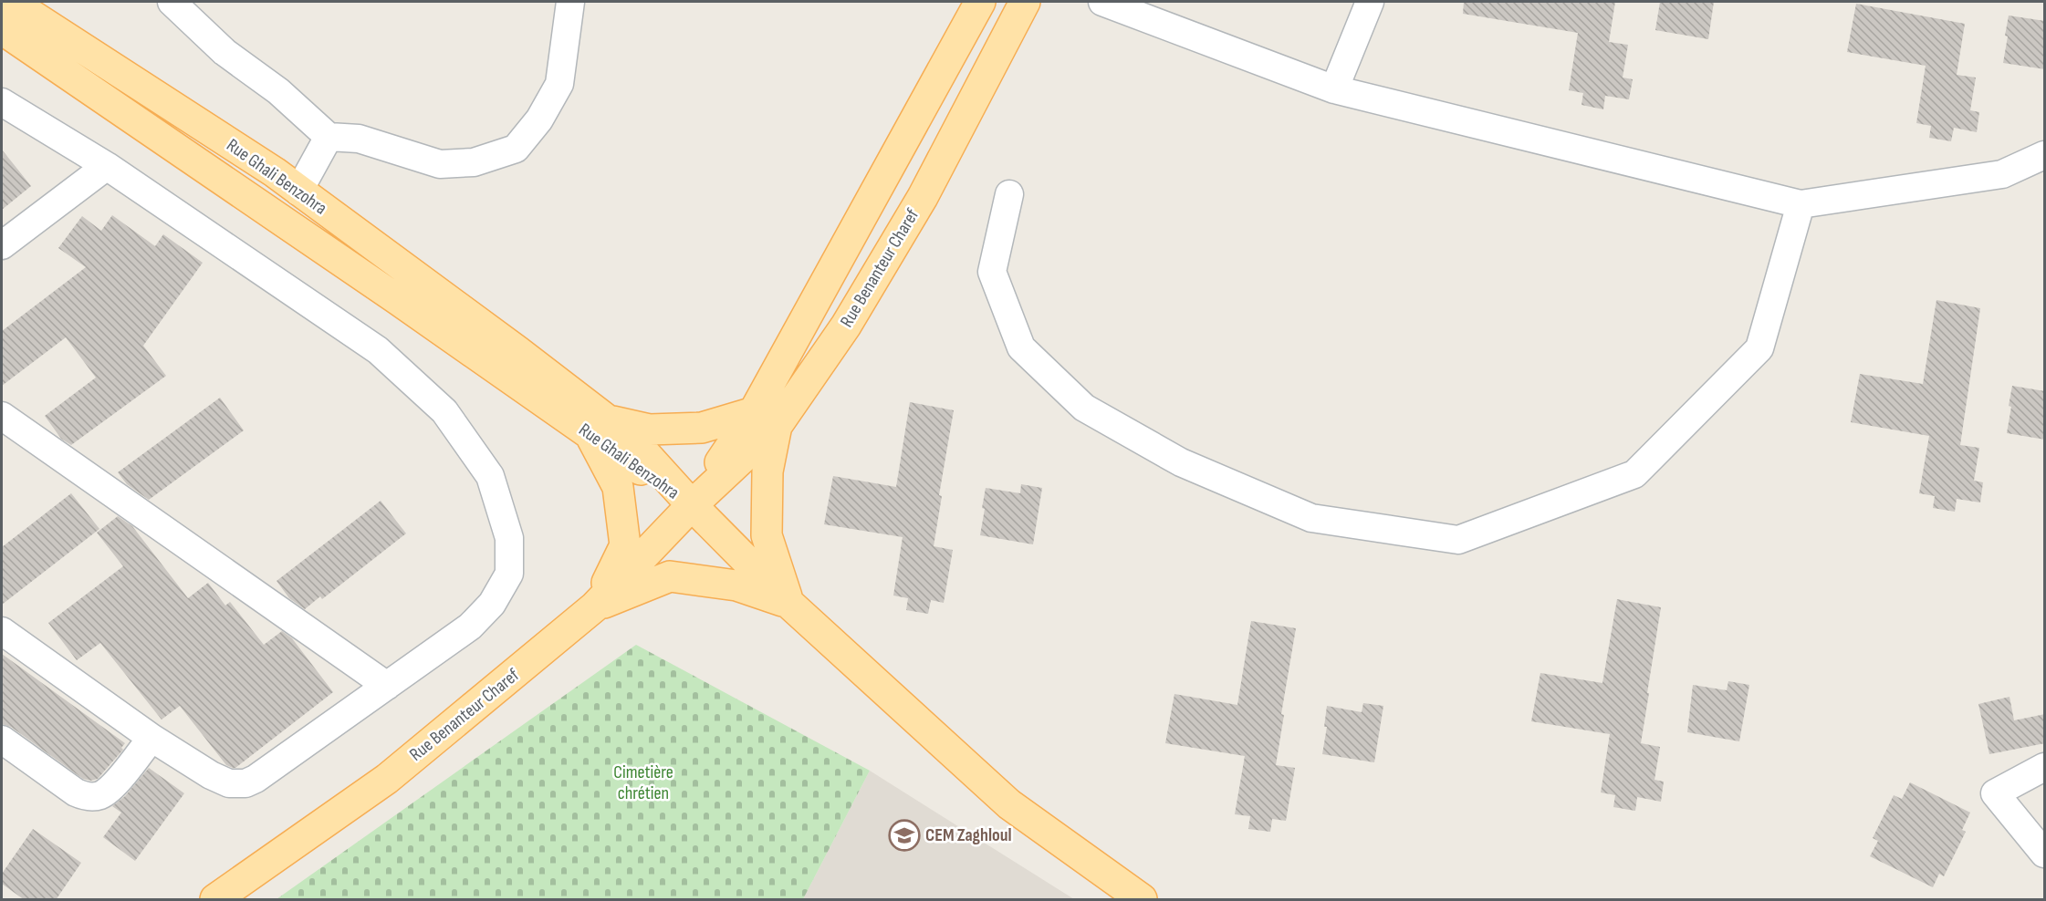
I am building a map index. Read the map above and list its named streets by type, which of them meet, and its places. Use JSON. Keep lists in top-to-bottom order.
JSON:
{
  "streets": {
    "main road": ["Rue Ghali Benzohra", "Rue Benanteur Charef"]
  },
  "crossings": [
    ["Rue Ghali Benzohra", "Rue Benanteur Charef"]
  ],
  "parks": ["Cimetière chrétien"],
  "places": {
    "school or university": ["CEM Zaghloul"]
  }
}
